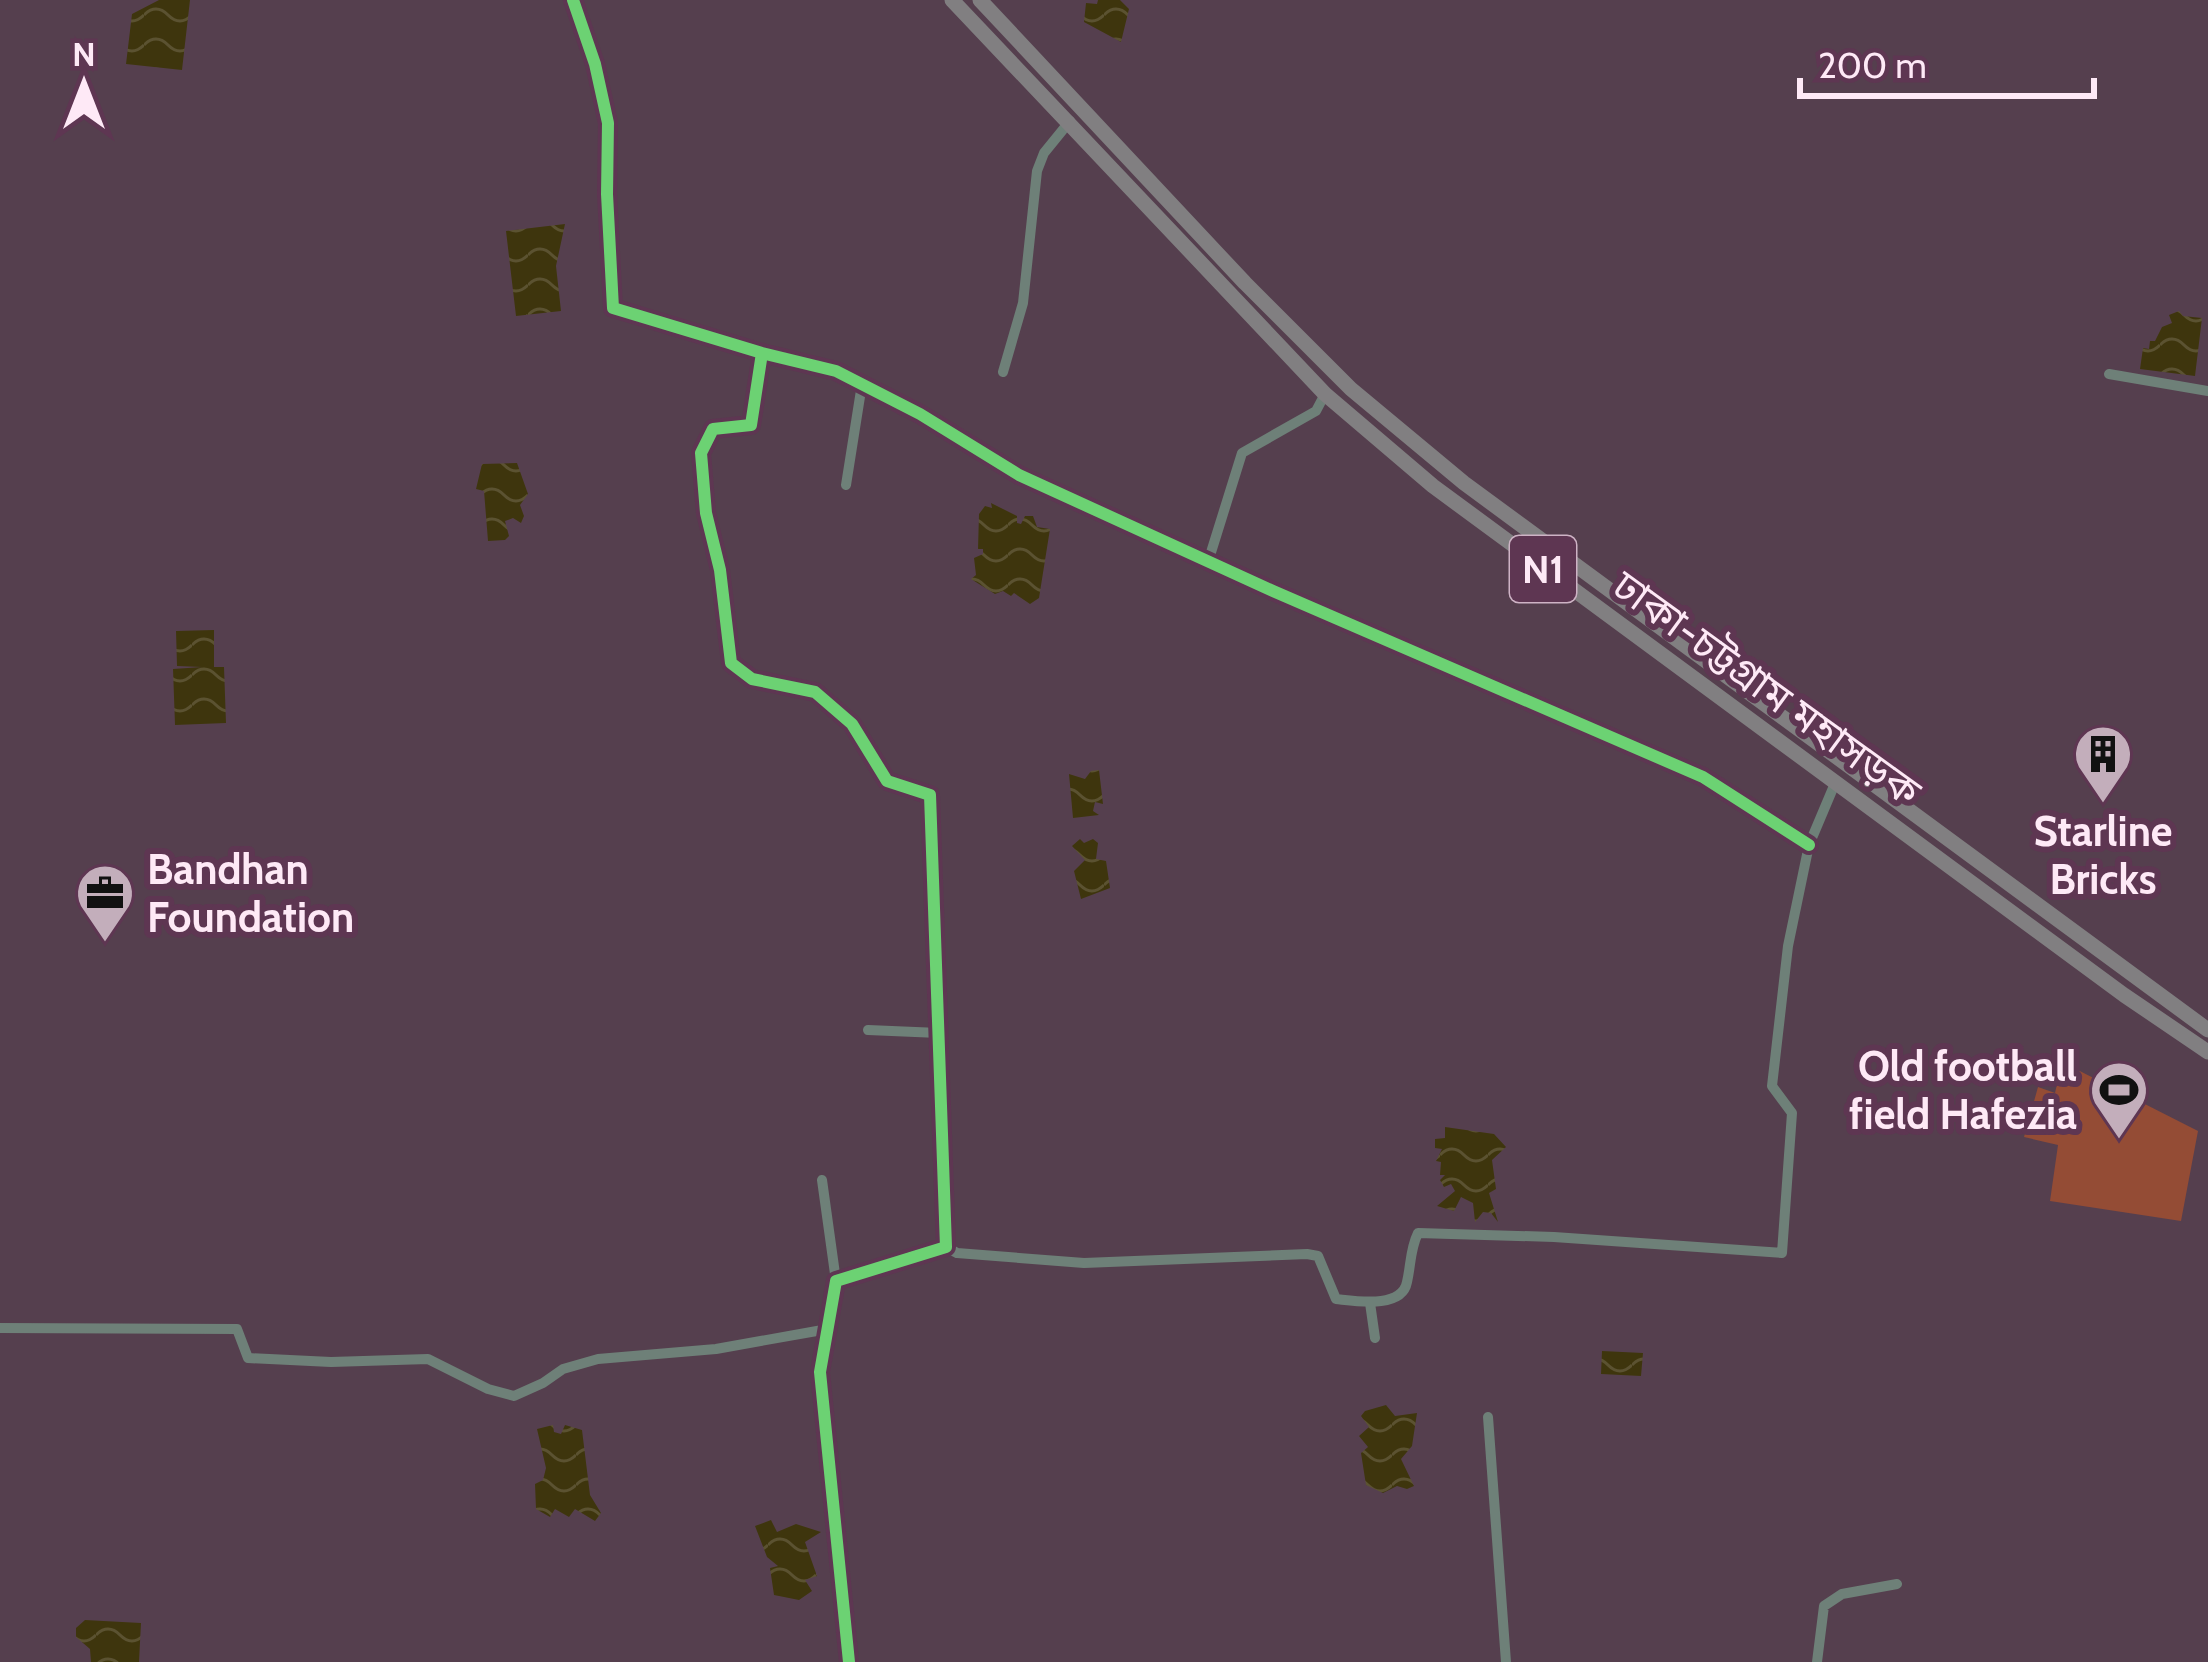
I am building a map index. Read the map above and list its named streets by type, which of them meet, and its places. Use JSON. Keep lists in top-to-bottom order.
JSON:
{
  "streets": {
    "highway": ["N1", "ঢাকা-চট্টগ্রাম মহাসড়ক"]
  },
  "places": {
    "building": ["Starline Bricks"],
    "office": ["Bandhan Foundation"],
    "sports": ["Old football field Hafezia"]
  },
  "scale_bar": "200 m",
  "north": "top"
}
